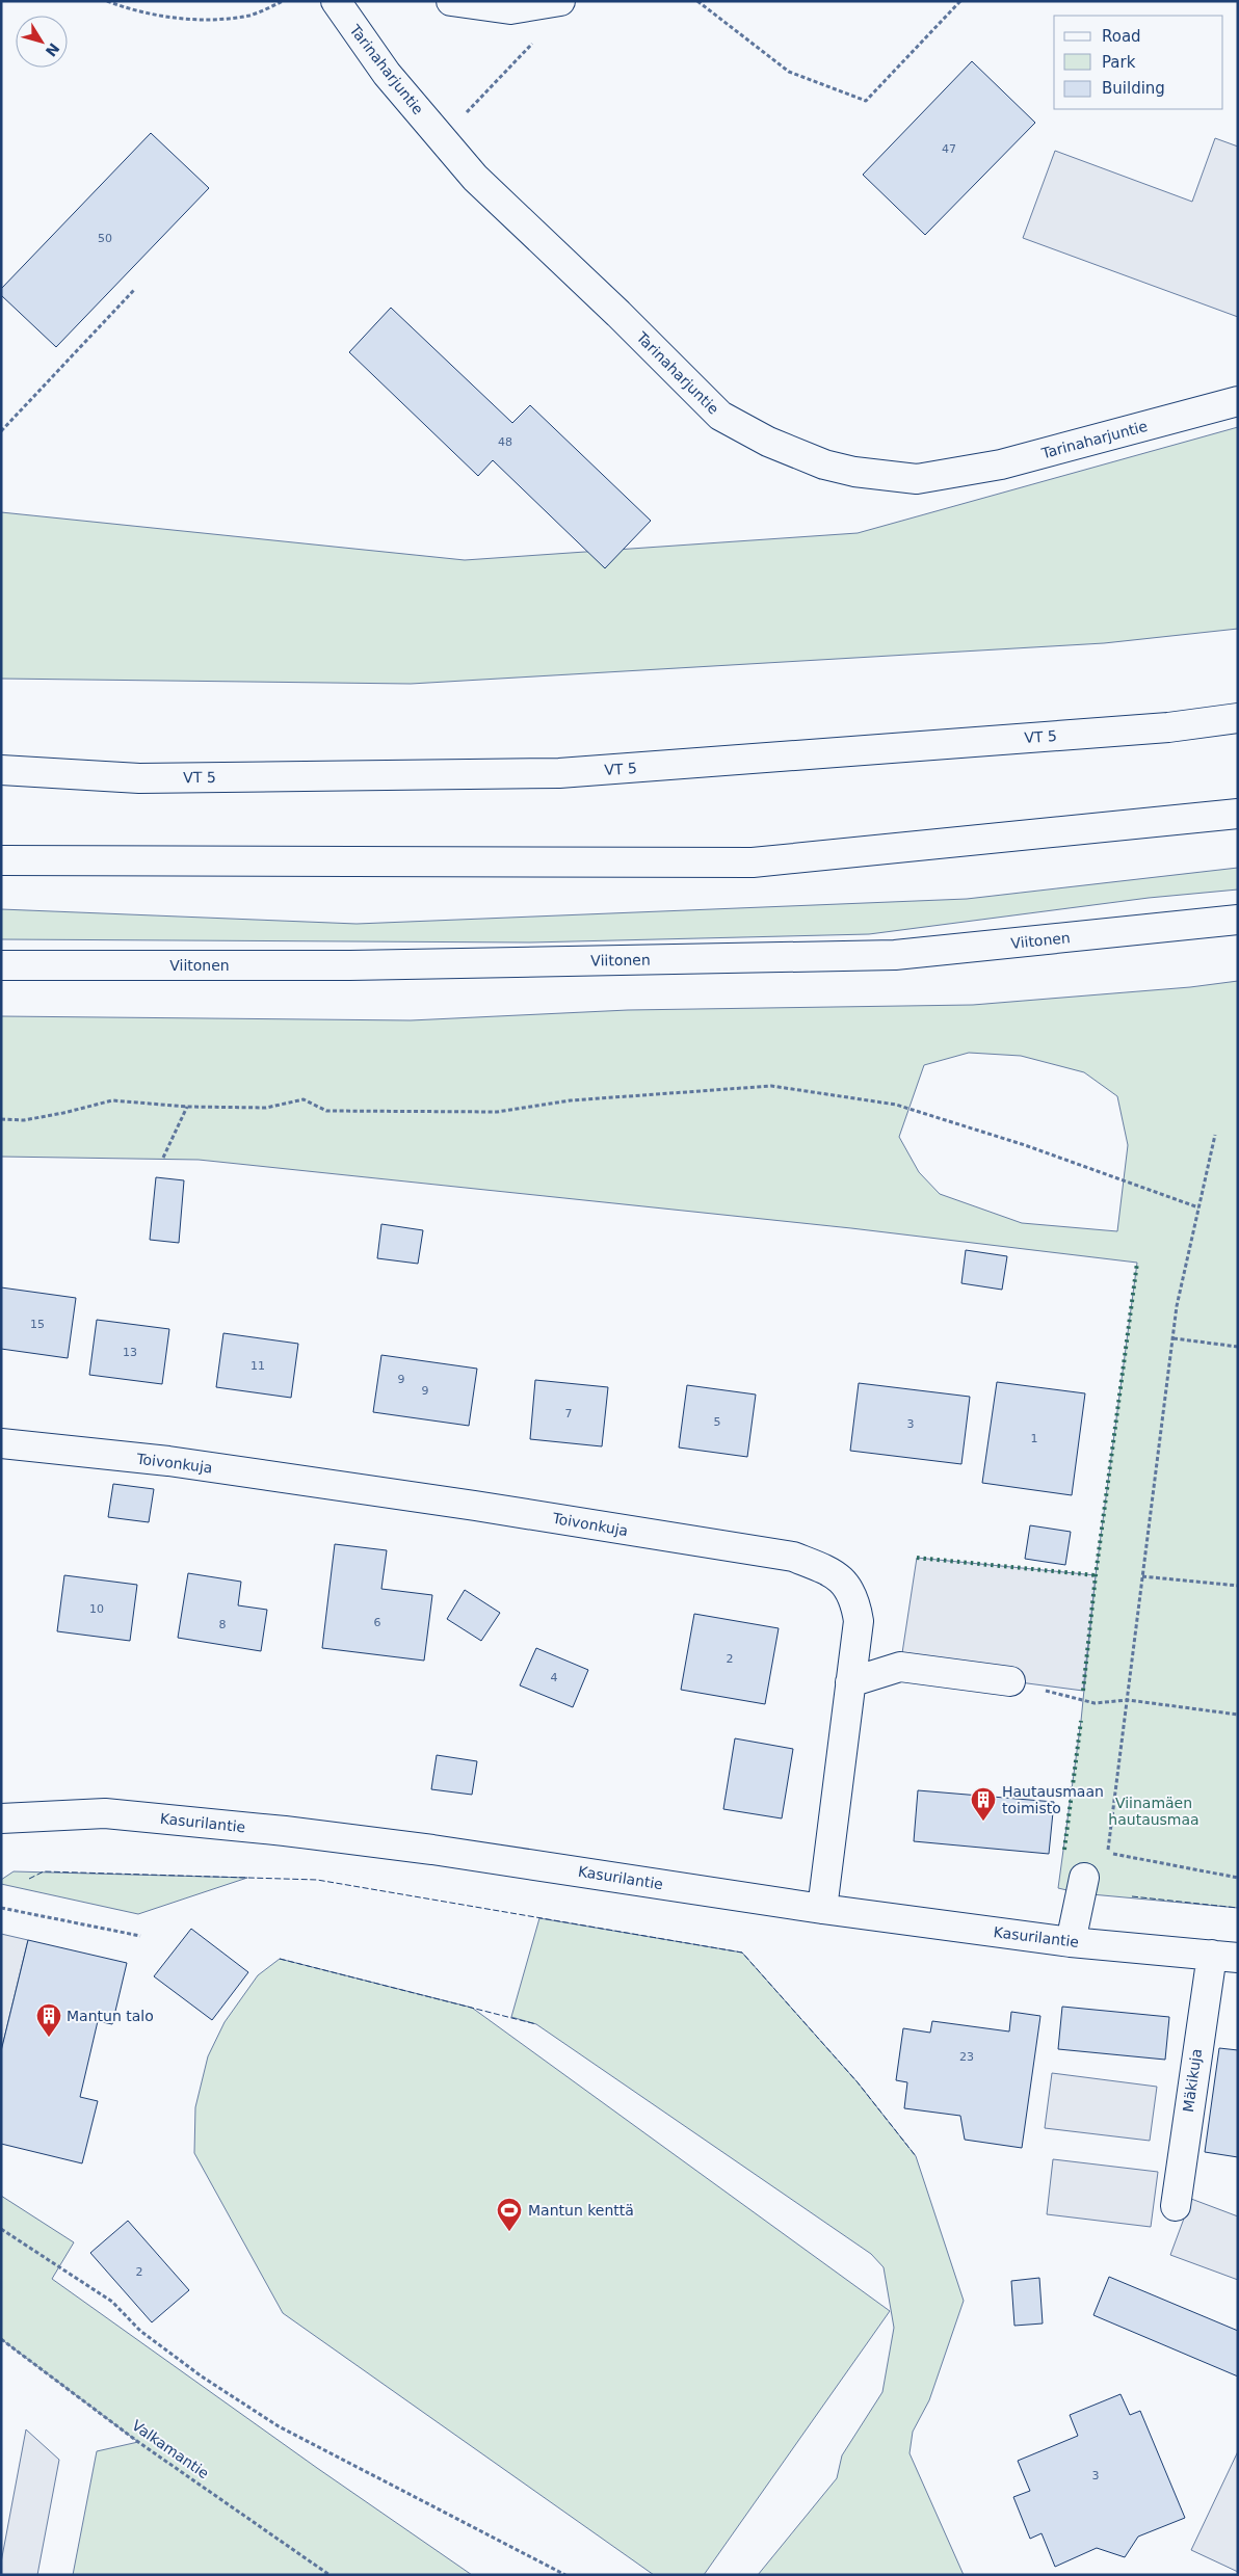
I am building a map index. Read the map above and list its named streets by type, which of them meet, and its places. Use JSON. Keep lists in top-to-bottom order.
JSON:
{
  "streets": {
    "main road": [
      "Tarinaharjuntie",
      "VT 5",
      "Viitonen",
      "Toivonkuja",
      "Kasurilantie",
      "Mäkikuja"
    ],
    "path": ["Valkamantie"]
  },
  "crossings": [
    ["Toivonkuja", "Kasurilantie"],
    ["Kasurilantie", "Mäkikuja"]
  ],
  "parks": ["Viinamäen hautausmaa"],
  "places": {
    "building": ["Hautausmaan toimisto", "Mantun talo"],
    "sports": ["Mantun kenttä"]
  },
  "house_numbers": [
    "47",
    "50",
    "48",
    "15",
    "13",
    "11",
    "9",
    "9",
    "7",
    "5",
    "3",
    "1",
    "10",
    "6",
    "8",
    "2",
    "4",
    "23",
    "2",
    "3"
  ],
  "legend": ["Road", "Park", "Building"],
  "north": "bottom right"
}
